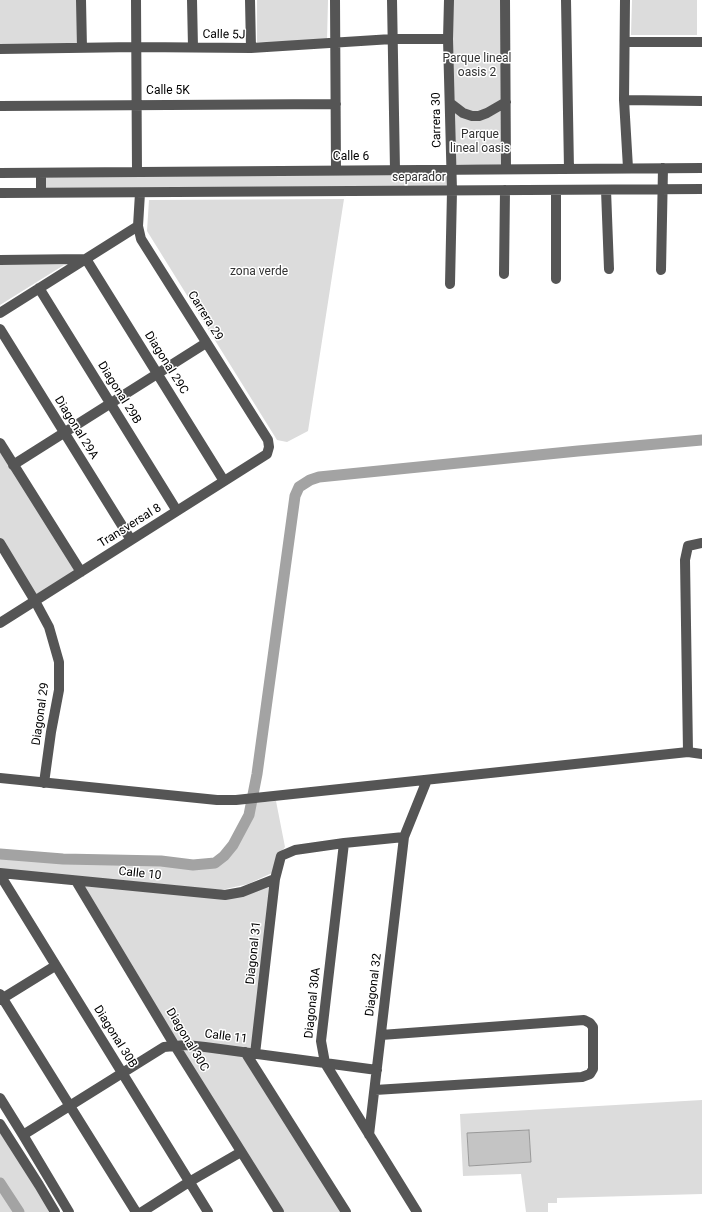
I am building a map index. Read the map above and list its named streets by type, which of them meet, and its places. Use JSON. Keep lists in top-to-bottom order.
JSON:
{
  "streets": {
    "street": [
      "Calle 5J",
      "Calle 5K",
      "Carrera 30",
      "Calle 6",
      "Carrera 29",
      "Diagonal 29C",
      "Diagonal 29B",
      "Diagonal 29A",
      "Transversal 8",
      "Diagonal 29",
      "Calle 10",
      "Diagonal 31",
      "Diagonal 32",
      "Diagonal 30A",
      "Diagonal 30B",
      "Calle 11",
      "Diagonal 30C"
    ]
  },
  "crossings": [
    ["Calle 5J", "Carrera 30"],
    ["Carrera 30", "Calle 6"],
    ["Carrera 29", "Transversal 8"],
    ["Diagonal 29C", "Transversal 8"],
    ["Diagonal 29B", "Transversal 8"],
    ["Diagonal 29A", "Transversal 8"],
    ["Transversal 8", "Diagonal 29"],
    ["Calle 10", "Diagonal 31"],
    ["Calle 10", "Diagonal 30B"],
    ["Calle 10", "Diagonal 30C"],
    ["Diagonal 31", "Diagonal 30A"],
    ["Diagonal 31", "Calle 11"],
    ["Diagonal 32", "Diagonal 30A"],
    ["Diagonal 32", "Calle 11"],
    ["Diagonal 30A", "Calle 11"],
    ["Diagonal 30B", "Calle 11"],
    ["Calle 11", "Diagonal 30C"]
  ],
  "parks": [
    "Parque lineal oasis 2",
    "Parque lineal oasis",
    "separador",
    "zona verde"
  ]
}
